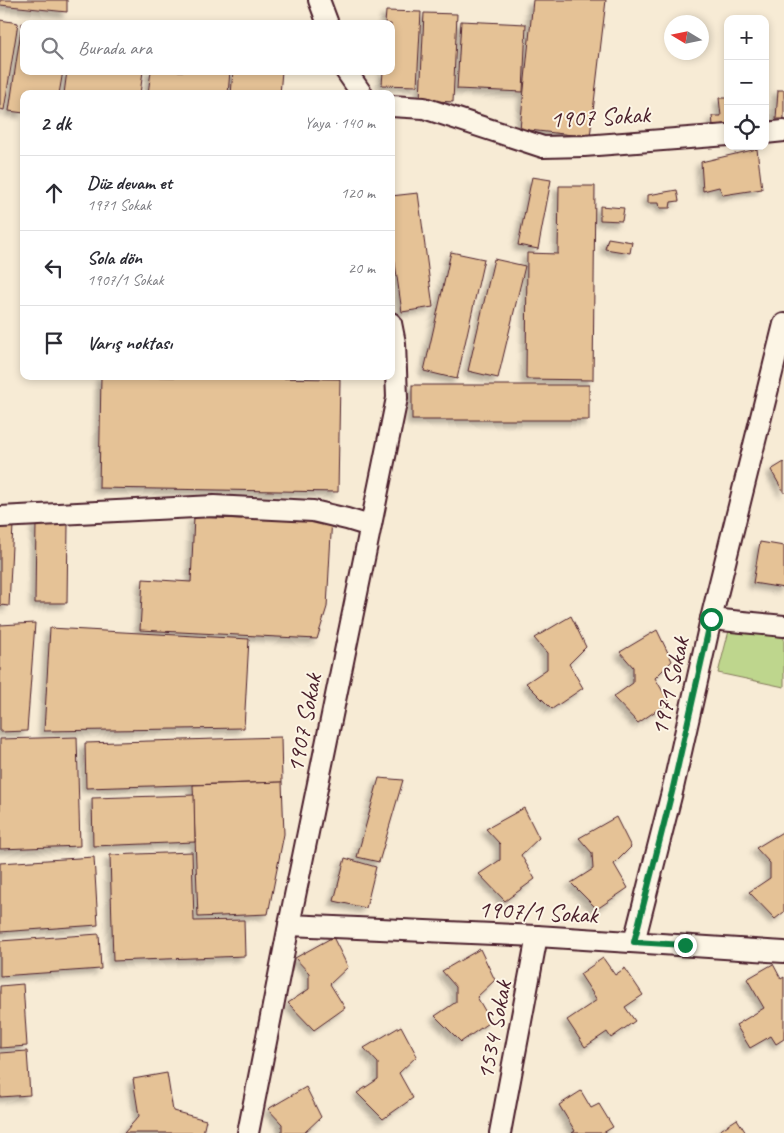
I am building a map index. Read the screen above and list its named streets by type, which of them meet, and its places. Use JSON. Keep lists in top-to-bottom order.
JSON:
{
  "streets": {
    "street": [
      "1907 Sokak",
      "1971 Sokak",
      "1907/1 Sokak",
      "1534 Sokak"
    ]
  },
  "crossings": [
    ["1907 Sokak", "1907/1 Sokak"],
    ["1971 Sokak", "1907/1 Sokak"],
    ["1907/1 Sokak", "1534 Sokak"]
  ],
  "north": "left",
  "page": {
    "map_buttons": ["+", "−"],
    "search": "Burada ara",
    "heading": ["2 dk", "Yaya · 140 m"],
    "list": [
      ["Düz devam et", "1971 Sokak", "120 m"],
      ["Sola dön", "1907/1 Sokak", "20 m"],
      "Varış noktası"
    ]
  }
}
